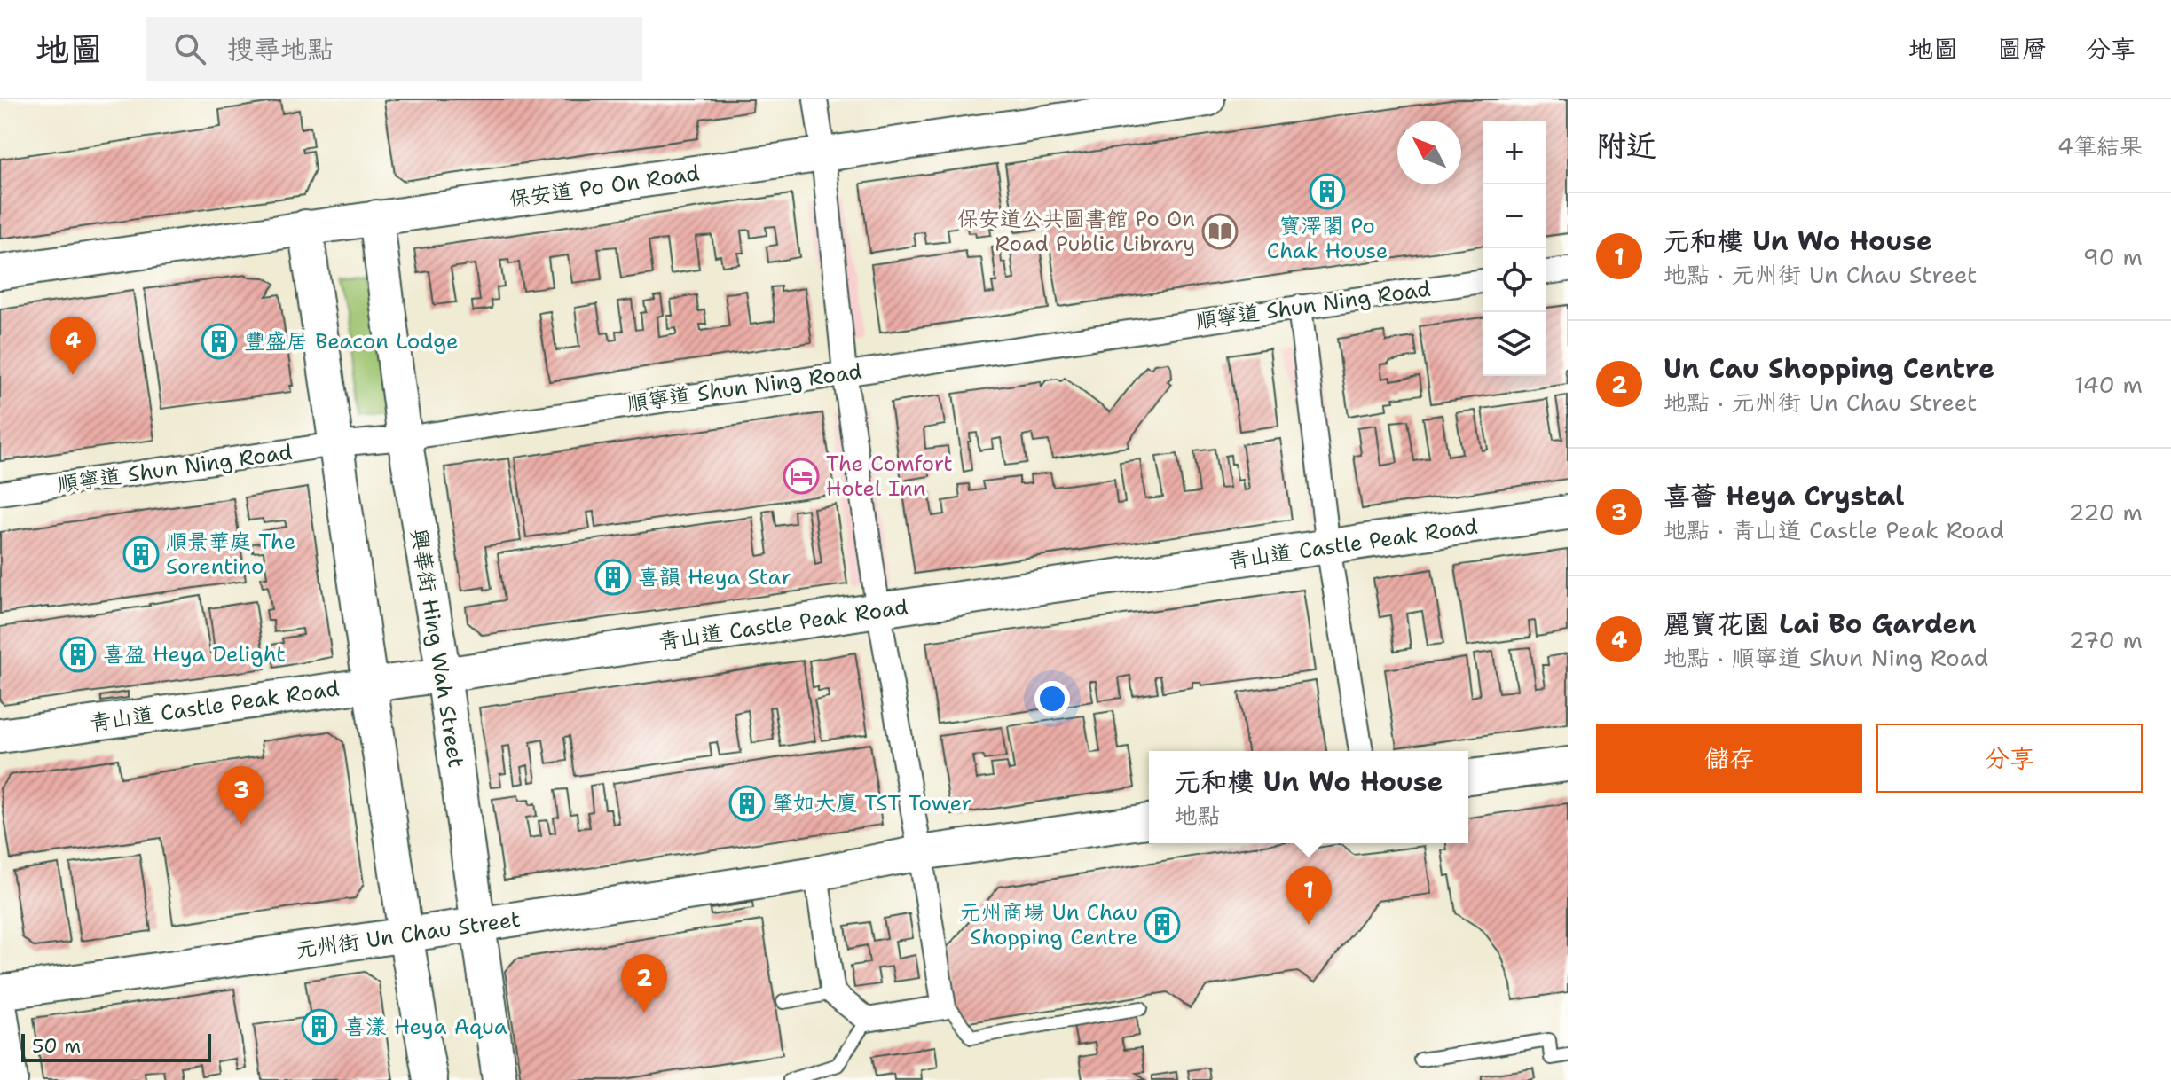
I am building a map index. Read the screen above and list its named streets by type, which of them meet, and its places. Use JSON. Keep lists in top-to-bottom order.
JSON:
{
  "streets": {
    "street": [
      "保安道 Po On Road",
      "順寧道 Shun Ning Road",
      "青山道 Castle Peak Road",
      "興華街 Hing Wah Street",
      "元州街 Un Chau Street"
    ]
  },
  "crossings": [
    ["保安道 Po On Road", "興華街 Hing Wah Street"],
    ["順寧道 Shun Ning Road", "興華街 Hing Wah Street"],
    ["青山道 Castle Peak Road", "興華街 Hing Wah Street"],
    ["興華街 Hing Wah Street", "元州街 Un Chau Street"]
  ],
  "places": {
    "building": [
      "寶澤閣 Po Chak House",
      "豐盛居 Beacon Lodge",
      "順景華庭 The Sorentino",
      "喜韻 Heya Star",
      "喜盈 Heya Delight",
      "肇如大廈 TST Tower",
      "元州商場 Un Chau Shopping Centre",
      "喜漾 Heya Aqua"
    ],
    "library": ["保安道公共圖書館 Po On Road Public Library"],
    "hotel": ["The Comfort Hotel Inn"]
  },
  "scale_bar": "50 m",
  "north": "top left",
  "page": {
    "header": "地圖",
    "search": "搜尋地點",
    "nav": ["地圖", "圖層", "分享"],
    "heading": ["附近", "4筆結果"],
    "map_buttons": ["+", "−"],
    "list": [
      {
        "mark": "1",
        "name": "元和樓 Un Wo House",
        "note": "地點 · 元州街 Un Chau Street",
        "value": "90 m"
      },
      {
        "mark": "2",
        "name": "Un Cau Shopping Centre",
        "note": "地點 · 元州街 Un Chau Street",
        "value": "140 m"
      },
      {
        "mark": "3",
        "name": "喜薈 Heya Crystal",
        "note": "地點 · 青山道 Castle Peak Road",
        "value": "220 m"
      },
      {
        "mark": "4",
        "name": "麗寶花園 Lai Bo Garden",
        "note": "地點 · 順寧道 Shun Ning Road",
        "value": "270 m"
      }
    ],
    "pins": [
      "4",
      "3",
      "1",
      "2"
    ],
    "buttons": ["儲存", "分享"],
    "popup": ["元和樓 Un Wo House", "地點"],
    "scale": "50 m"
  }
}
